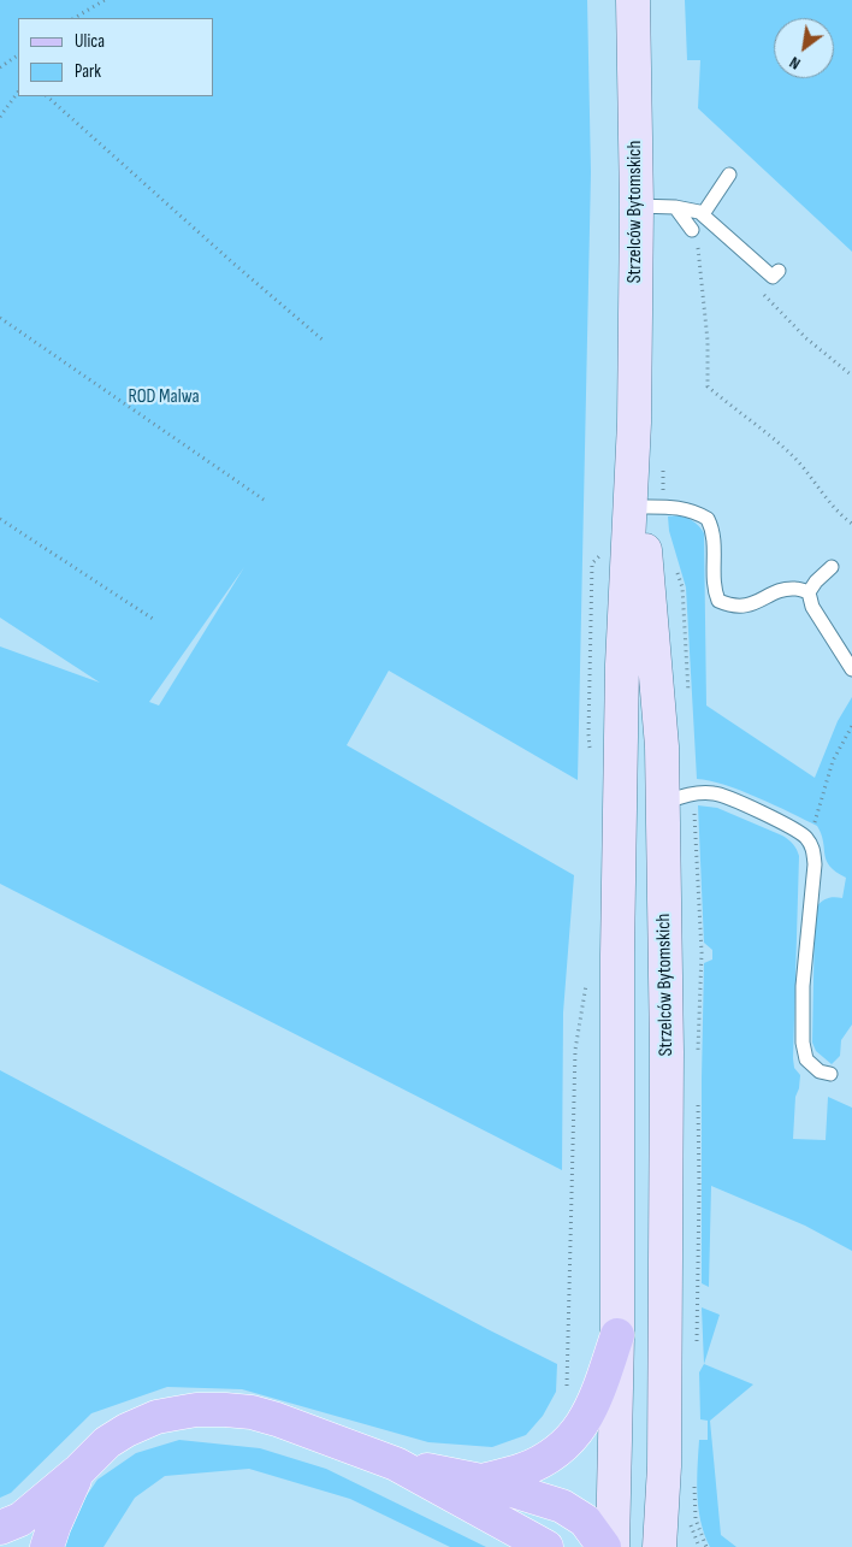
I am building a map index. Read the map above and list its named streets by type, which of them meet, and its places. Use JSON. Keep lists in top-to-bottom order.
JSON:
{
  "streets": {
    "main road": ["Strzelców Bytomskich"]
  },
  "parks": ["ROD Malwa"],
  "legend": ["Ulica", "Park"],
  "north": "bottom left"
}
